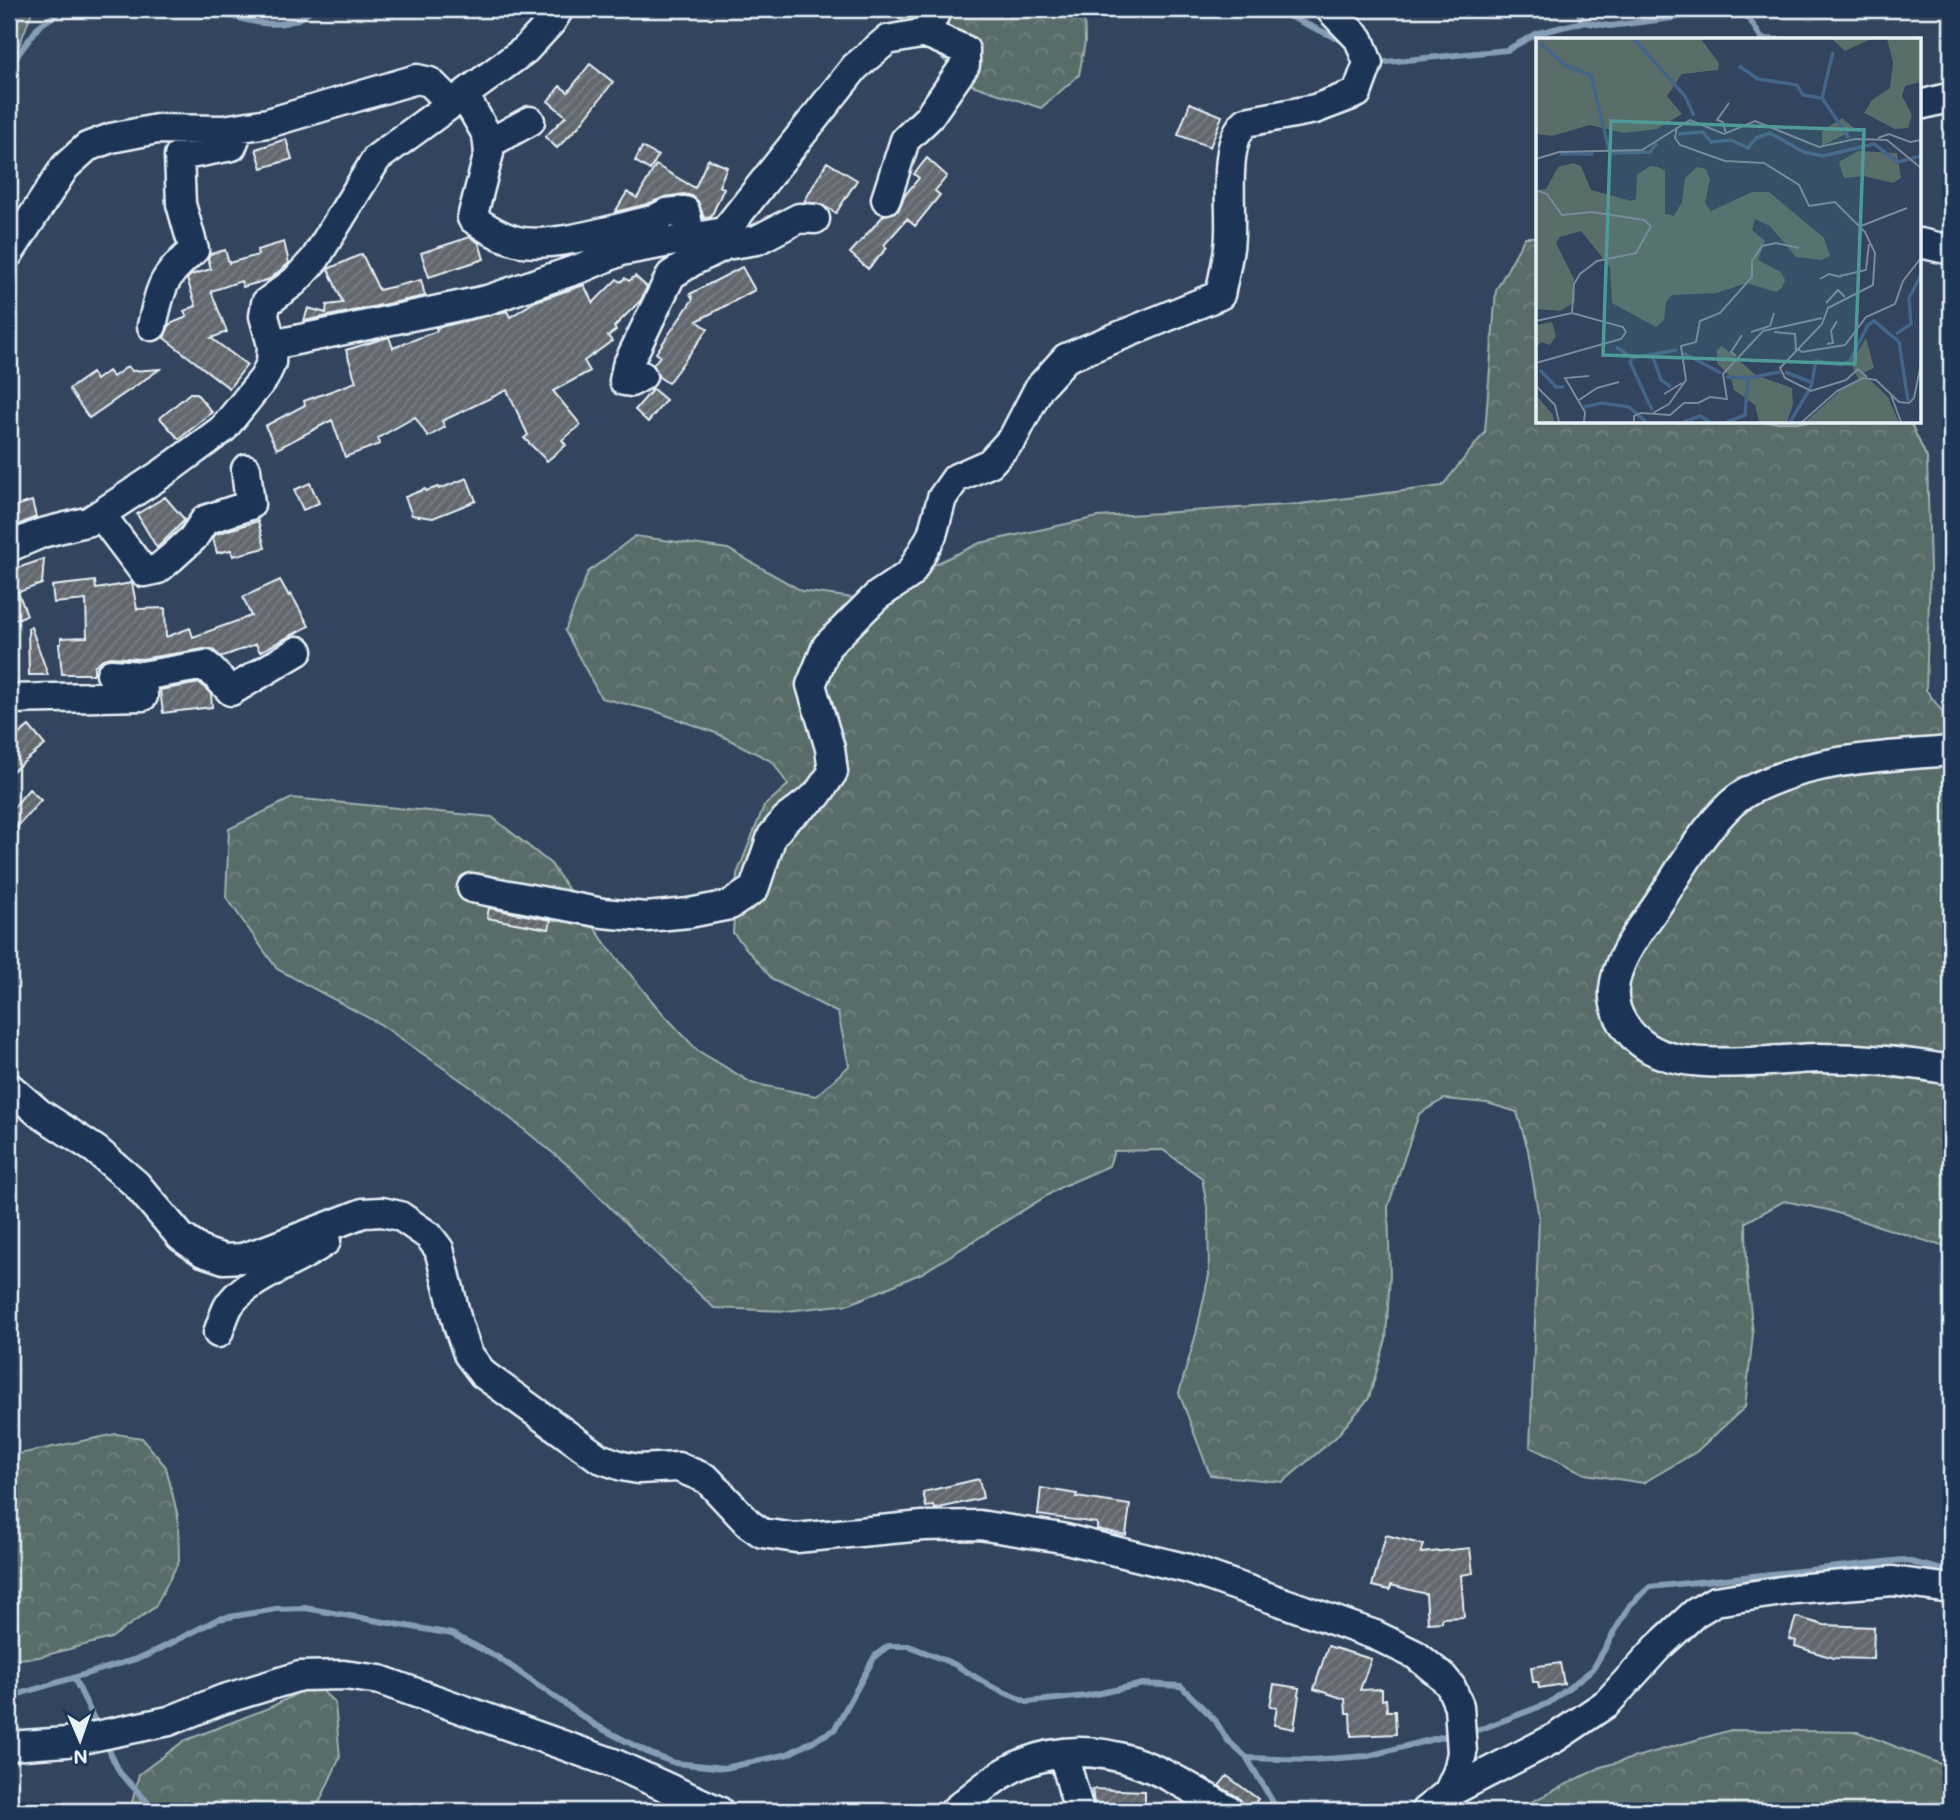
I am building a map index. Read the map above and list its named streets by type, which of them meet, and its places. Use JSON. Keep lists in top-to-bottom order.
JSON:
{
  "north": "bottom"
}
